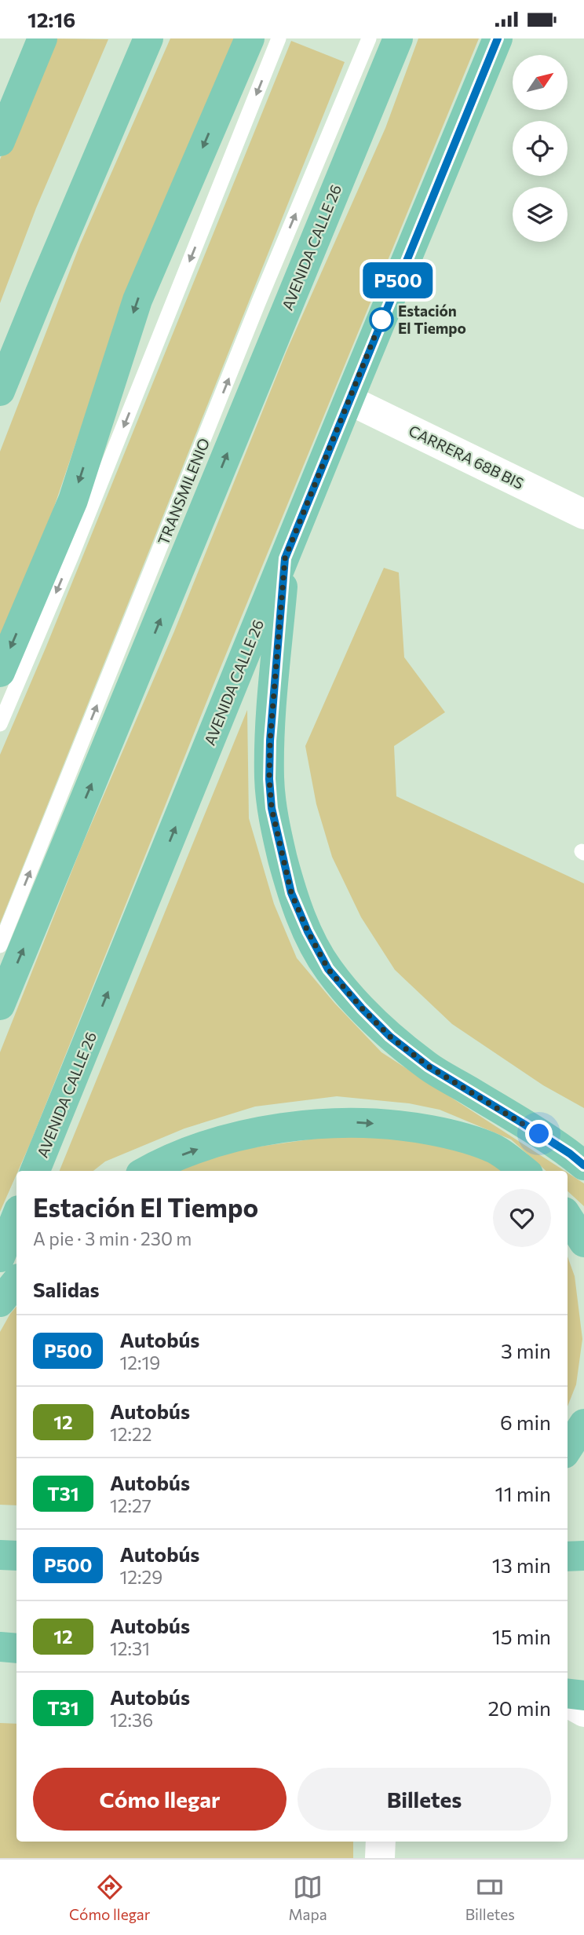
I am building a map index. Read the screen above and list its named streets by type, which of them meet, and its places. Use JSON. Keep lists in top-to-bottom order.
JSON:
{
  "streets": {
    "main road": ["AVENIDA CALLE 26"],
    "street": ["CARRERA 68B BIS"],
    "lane": ["TRANSMILENIO"]
  },
  "crossings": [
    ["AVENIDA CALLE 26", "CARRERA 68B BIS"]
  ],
  "places": ["Estación El Tiempo"],
  "lines": ["bus line P500"],
  "north": "top right",
  "page": {
    "status": "12:16",
    "on_map": "P500",
    "heading": [
      ["Estación El Tiempo", "A pie · 3 min · 230 m"],
      "Salidas"
    ],
    "list": [
      {
        "mark": "P500",
        "name": "Autobús",
        "note": "12:19",
        "value": "3 min"
      },
      {
        "mark": "12",
        "name": "Autobús",
        "note": "12:22",
        "value": "6 min"
      },
      {
        "mark": "T31",
        "name": "Autobús",
        "note": "12:27",
        "value": "11 min"
      },
      {
        "mark": "P500",
        "name": "Autobús",
        "note": "12:29",
        "value": "13 min"
      },
      {
        "mark": "12",
        "name": "Autobús",
        "note": "12:31",
        "value": "15 min"
      },
      {
        "mark": "T31",
        "name": "Autobús",
        "note": "12:36",
        "value": "20 min"
      }
    ],
    "buttons": ["Cómo llegar", "Billetes"],
    "tabs": ["Cómo llegar", "Mapa", "Billetes"]
  }
}
